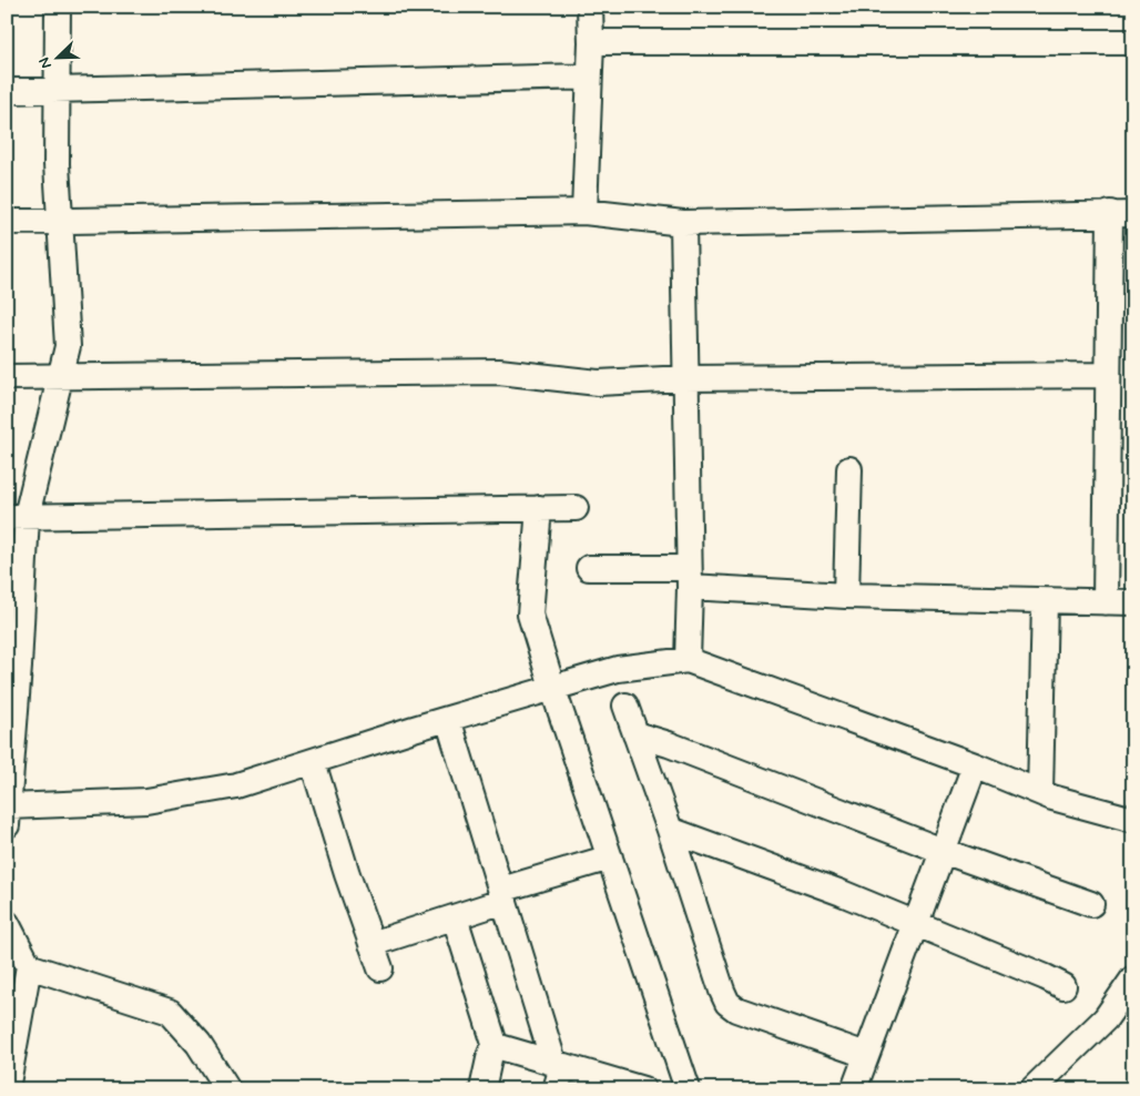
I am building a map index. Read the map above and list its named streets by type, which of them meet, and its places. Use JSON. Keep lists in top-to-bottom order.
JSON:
{
  "north": "bottom left"
}
